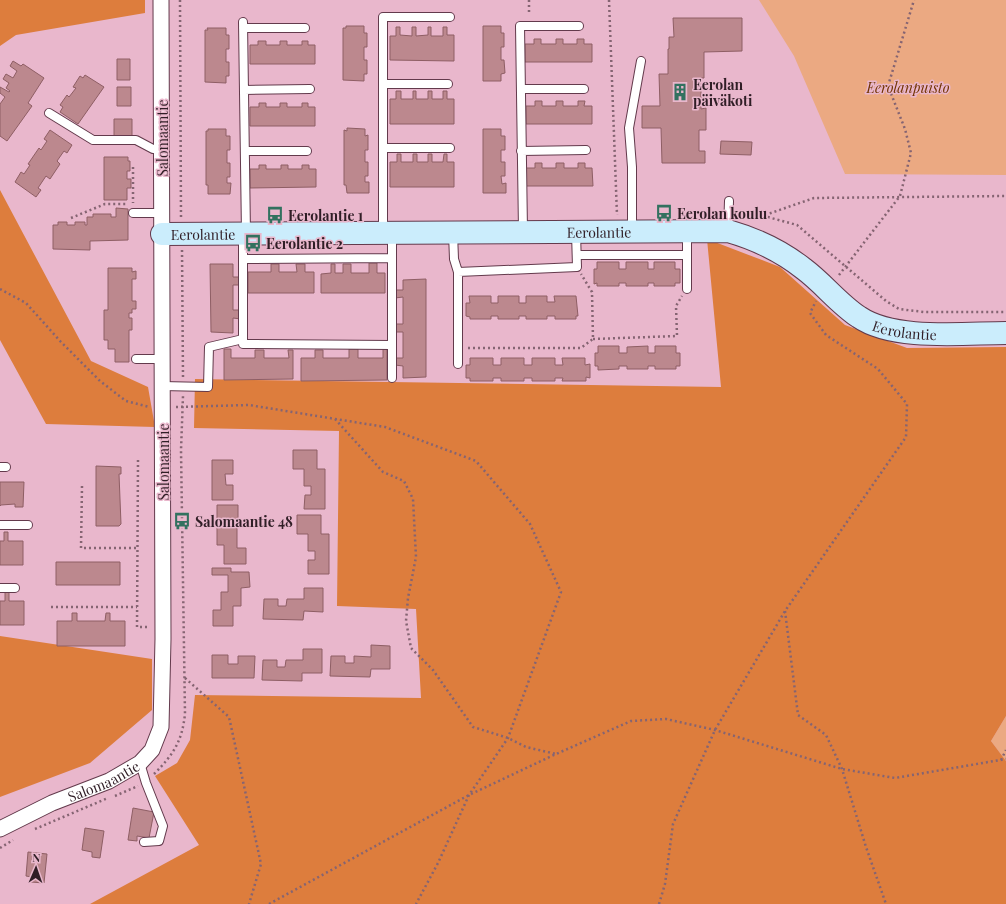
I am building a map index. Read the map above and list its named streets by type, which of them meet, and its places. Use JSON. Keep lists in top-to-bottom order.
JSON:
{
  "streets": {
    "street": ["Salomaantie", "Eerolantie"]
  },
  "crossings": [
    ["Salomaantie", "Eerolantie"]
  ],
  "parks": ["Eerolanpuisto"],
  "places": {
    "building": ["Eerolan päiväkoti"],
    "bus stop": [
      "Eerolan koulu",
      "Eerolantie 1",
      "Eerolantie 2",
      "Salomaantie 48"
    ]
  },
  "north": "top"
}
